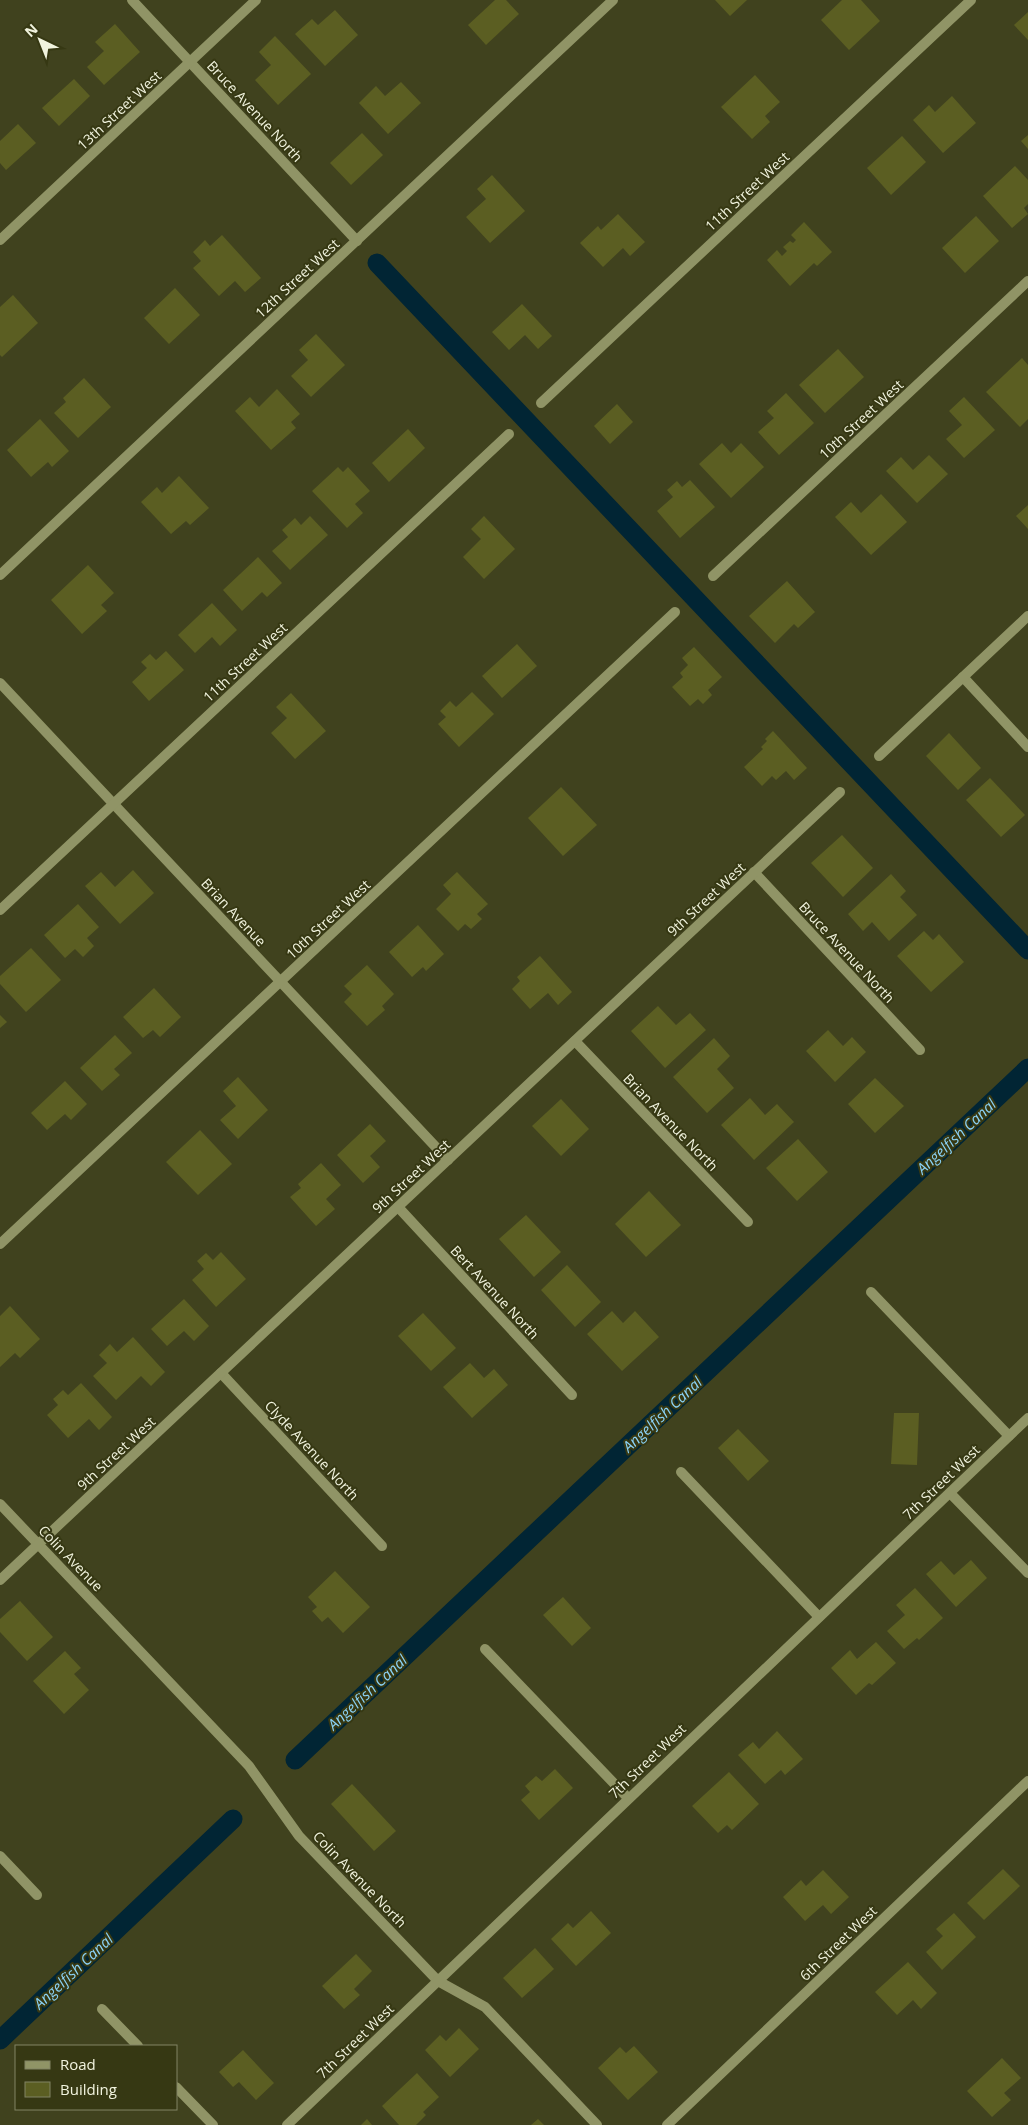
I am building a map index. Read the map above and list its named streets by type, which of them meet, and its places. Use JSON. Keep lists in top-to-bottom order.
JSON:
{
  "streets": {
    "street": [
      "13th Street West",
      "Bruce Avenue North",
      "11th Street West",
      "12th Street West",
      "10th Street West",
      "9th Street West",
      "Brian Avenue",
      "Brian Avenue North",
      "Bert Avenue North",
      "Clyde Avenue North",
      "7th Street West",
      "Colin Avenue",
      "Colin Avenue North",
      "6th Street West"
    ]
  },
  "crossings": [
    ["13th Street West", "Bruce Avenue North"],
    ["Bruce Avenue North", "12th Street West"],
    ["Bruce Avenue North", "9th Street West"],
    ["11th Street West", "Brian Avenue"],
    ["10th Street West", "Brian Avenue"],
    ["9th Street West", "Brian Avenue"],
    ["9th Street West", "Brian Avenue North"],
    ["9th Street West", "Bert Avenue North"],
    ["9th Street West", "Clyde Avenue North"],
    ["9th Street West", "Colin Avenue"],
    ["7th Street West", "Colin Avenue North"],
    ["Colin Avenue", "Colin Avenue North"]
  ],
  "water": ["Angelfish Canal"],
  "legend": ["Road", "Building"],
  "north": "top left"
}
